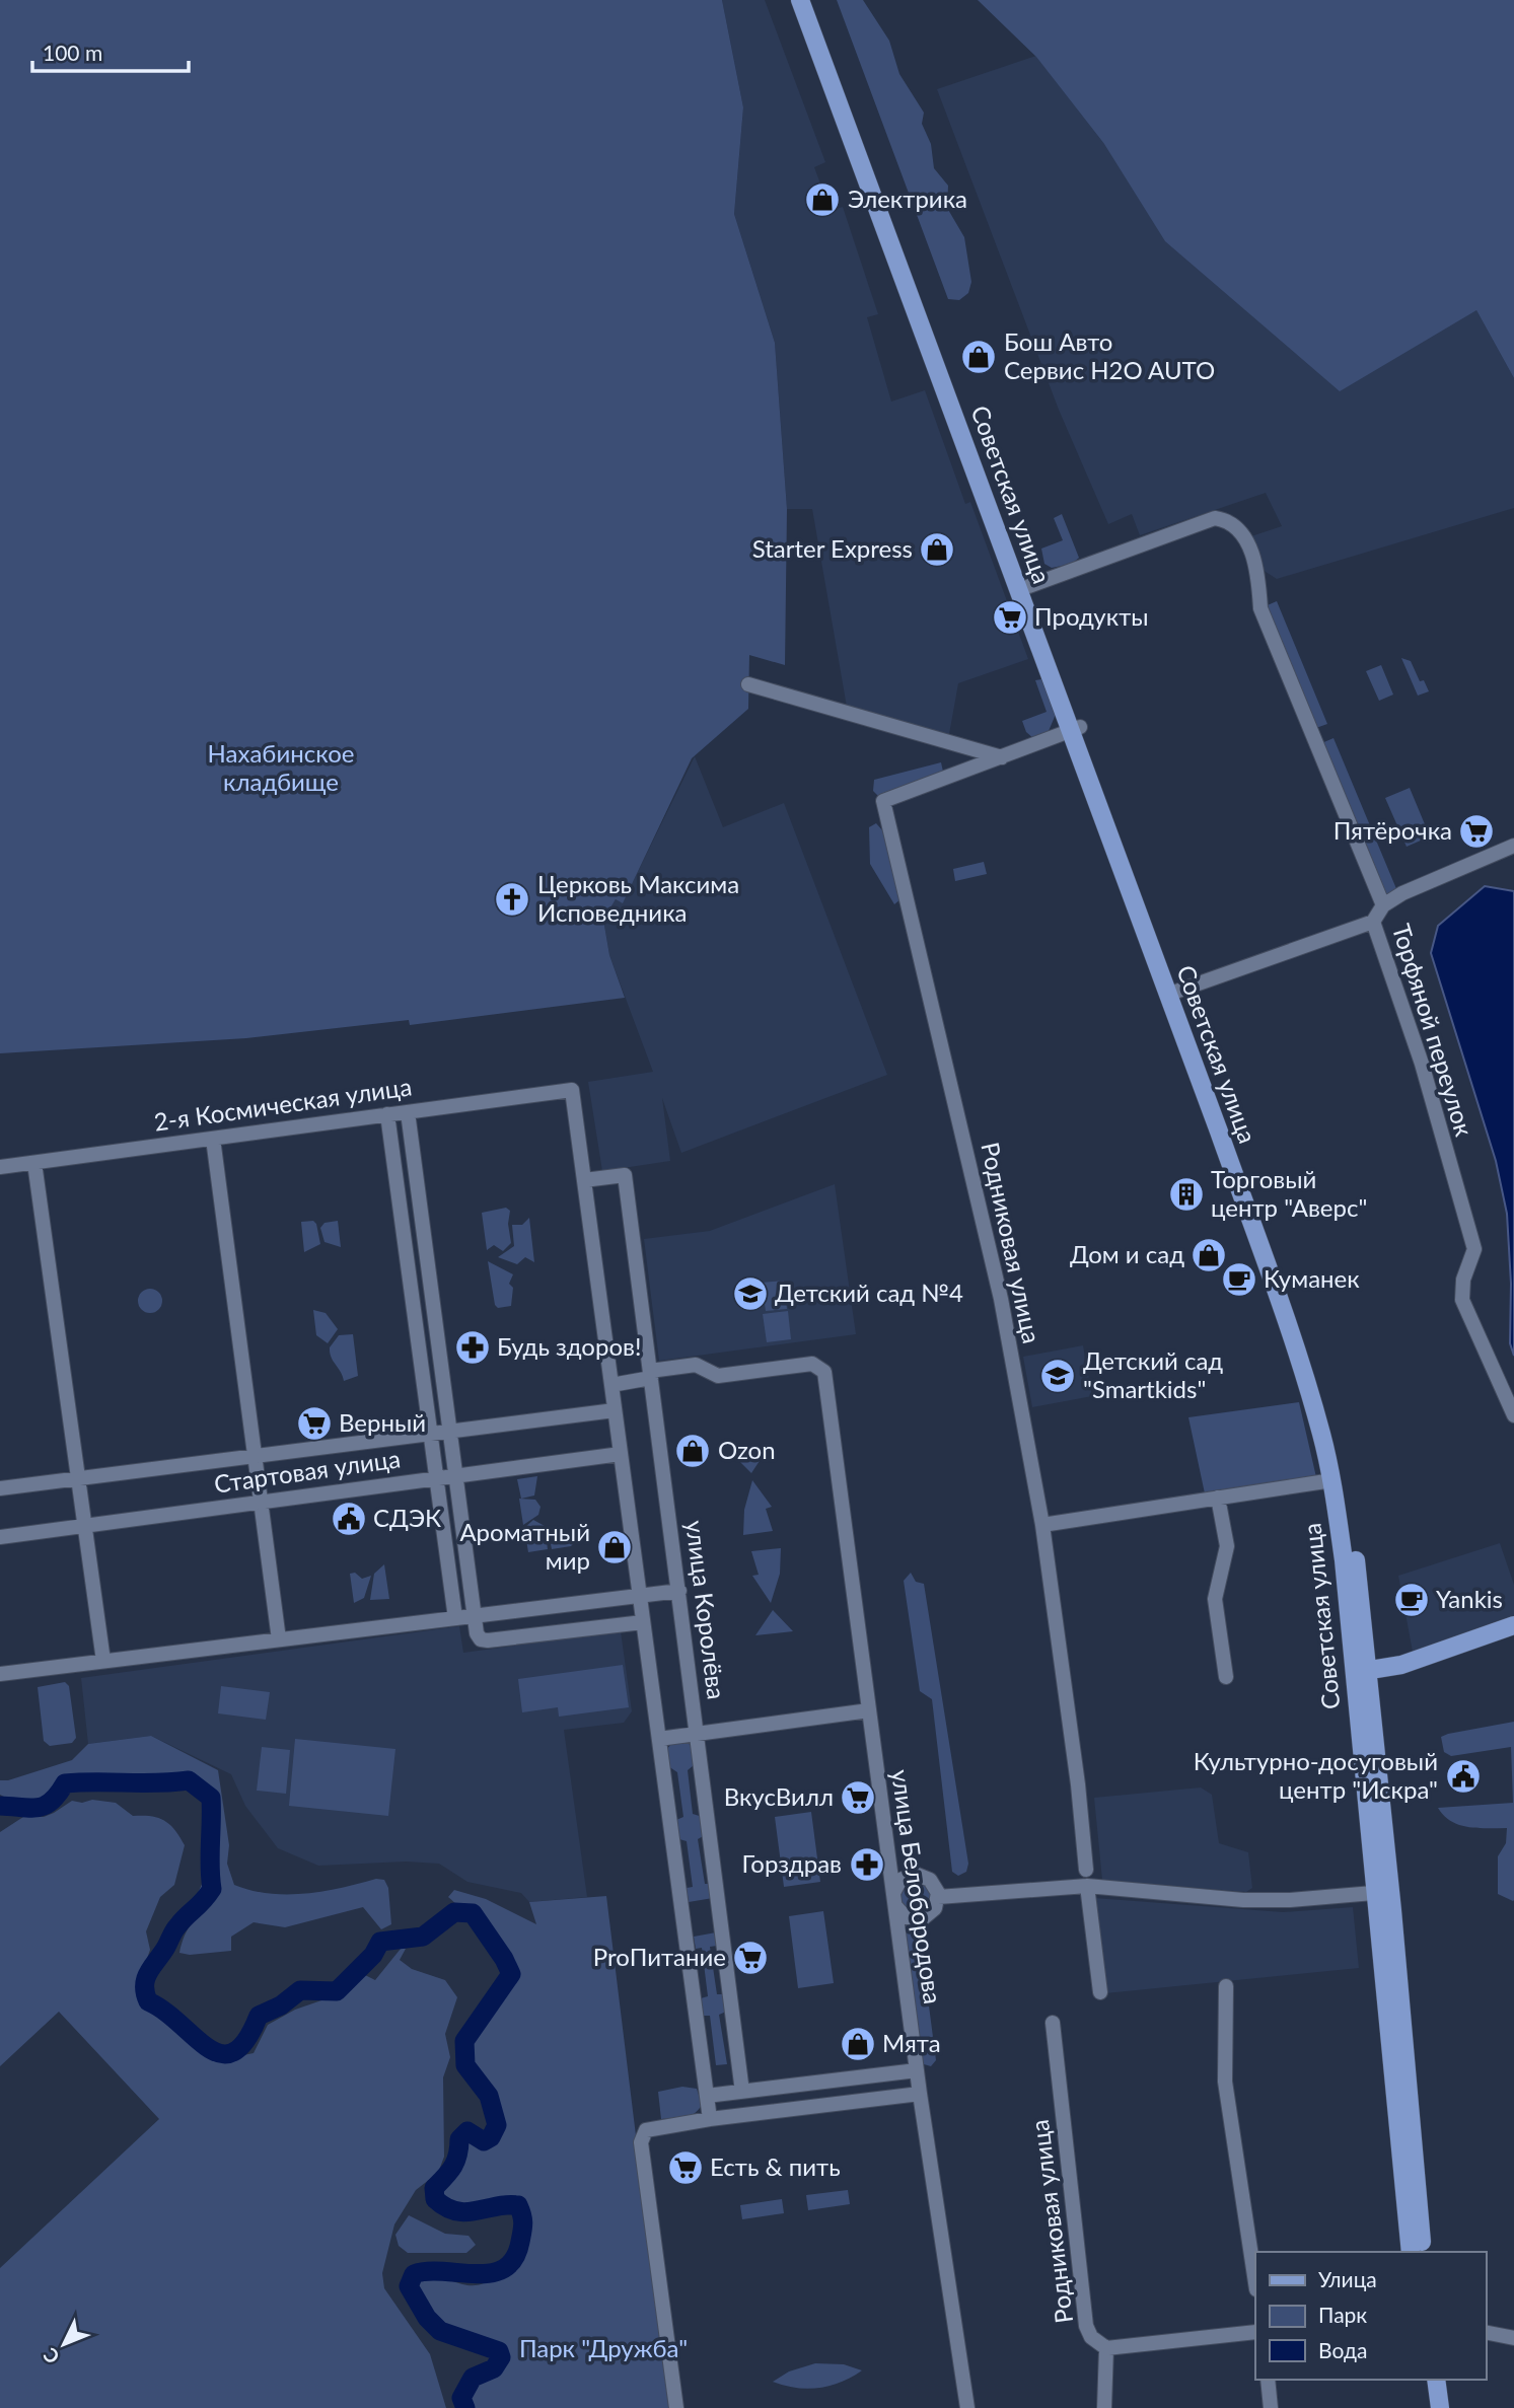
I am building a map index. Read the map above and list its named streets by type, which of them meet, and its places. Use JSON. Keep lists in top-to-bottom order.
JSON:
{
  "streets": {
    "main road": ["Советская улица"],
    "street": [
      "Торфяной переулок",
      "2-я Космическая улица",
      "Родниковая улица",
      "Стартовая улица",
      "улица Королёва",
      "улица Белобородова"
    ]
  },
  "crossings": [
    ["Советская улица", "Торфяной переулок"],
    ["2-я Космическая улица", "улица Королёва"],
    ["улица Королёва", "улица Белобородова"]
  ],
  "parks": ["Нахабинское кладбище", "Парк \"Дружба\""],
  "places": {
    "shop": [
      "Электрика",
      "Бош Авто Сервис H2O AUTO",
      "Starter Express",
      "Дом и сад",
      "Ozon",
      "Ароматный мир",
      "Мята"
    ],
    "supermarket": [
      "Продукты",
      "Пятёрочка",
      "Верный",
      "ВкусВилл",
      "ProПитание",
      "Есть & пить"
    ],
    "church": ["Церковь Максима Исповедника"],
    "building": ["Торговый центр \"Аверс\""],
    "cafe": ["Куманек", "Yankis"],
    "school or university": ["Детский сад №4", "Детский сад \"Smartkids\""],
    "pharmacy": ["Будь здоров!", "Горздрав"],
    "public building": ["СДЭК", "Культурно-досуговый центр \"Искра\""]
  },
  "legend": ["Улица", "Парк", "Вода"],
  "scale_bar": "100 m",
  "north": "bottom left"
}
